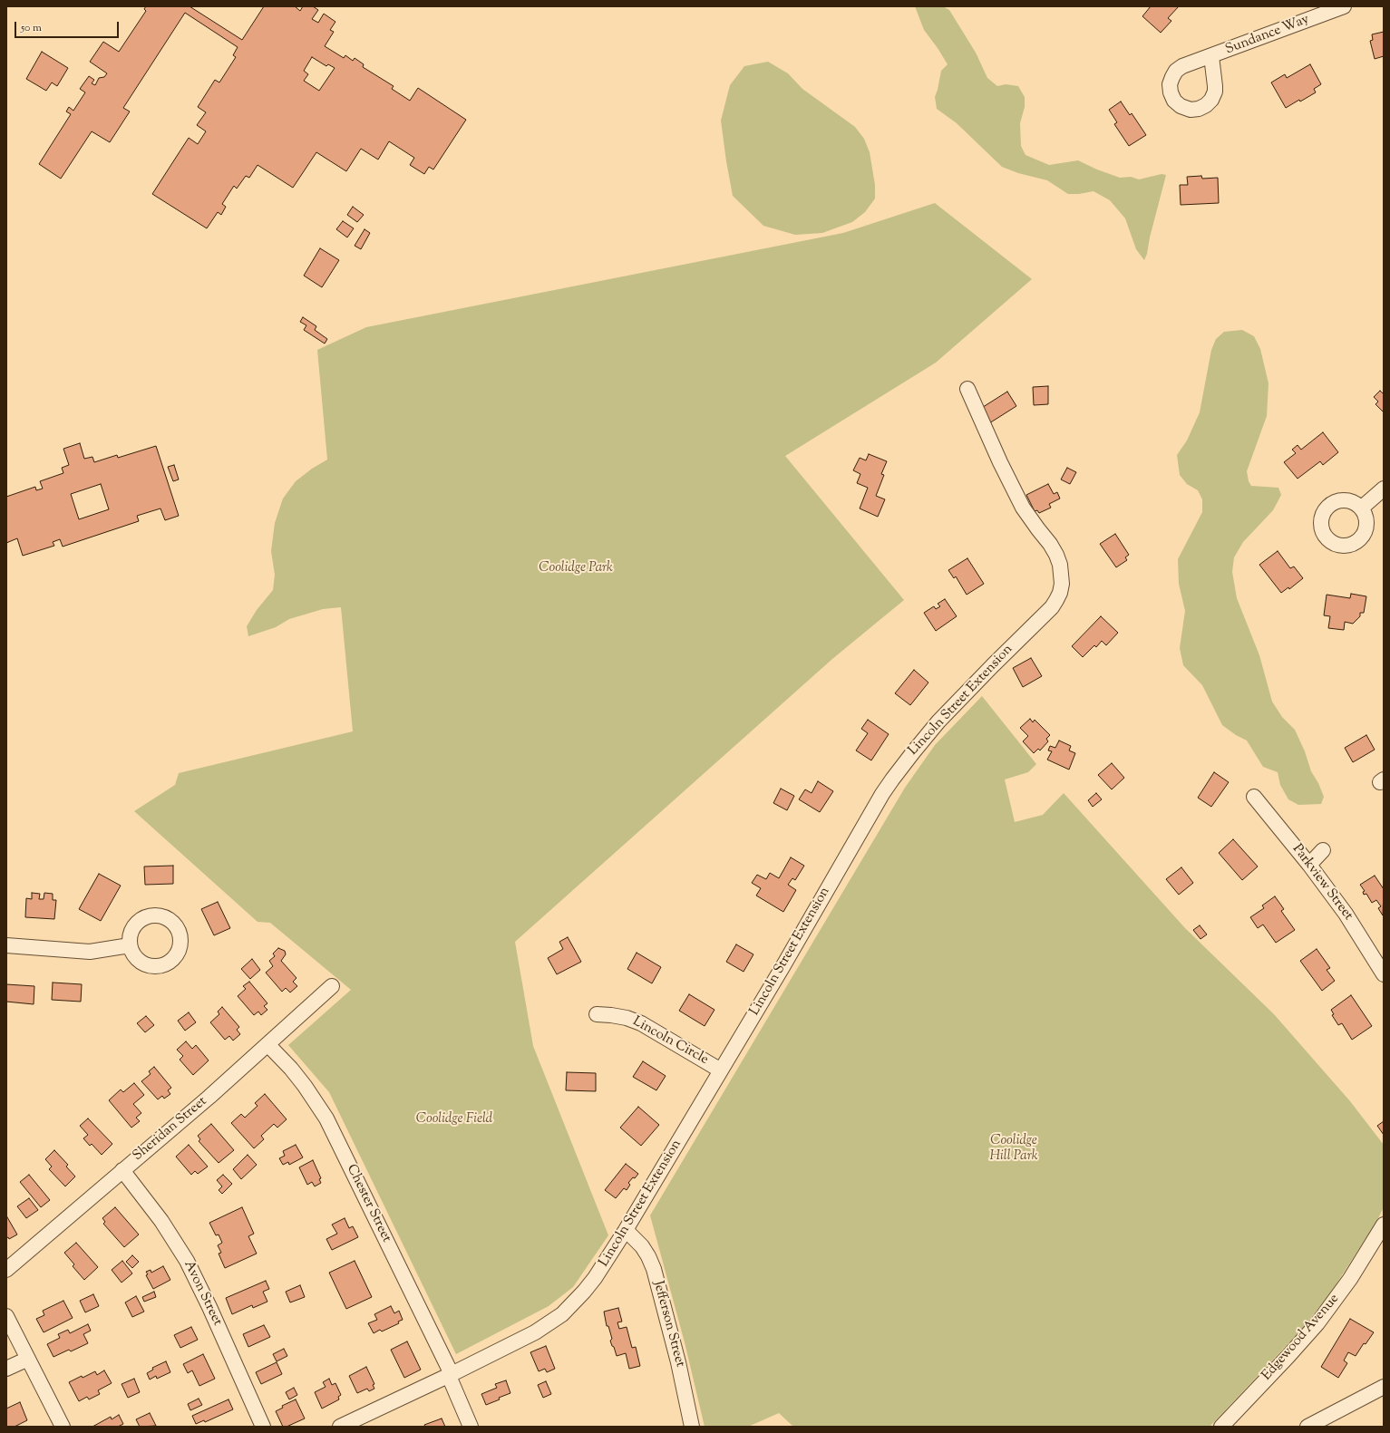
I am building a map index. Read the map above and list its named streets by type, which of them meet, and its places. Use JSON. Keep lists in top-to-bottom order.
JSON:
{
  "streets": {
    "street": [
      "Sundance Way",
      "Lincoln Street Extension",
      "Parkview Street",
      "Lincoln Circle",
      "Sheridan Street",
      "Chester Street",
      "Avon Street",
      "Jefferson Street",
      "Edgewood Avenue"
    ]
  },
  "crossings": [
    ["Lincoln Street Extension", "Lincoln Circle"],
    ["Lincoln Street Extension", "Chester Street"],
    ["Lincoln Street Extension", "Jefferson Street"],
    ["Sheridan Street", "Chester Street"],
    ["Sheridan Street", "Avon Street"]
  ],
  "parks": ["Coolidge Park", "Coolidge Field", "Coolidge Hill Park"],
  "scale_bar": "50 m"
}
